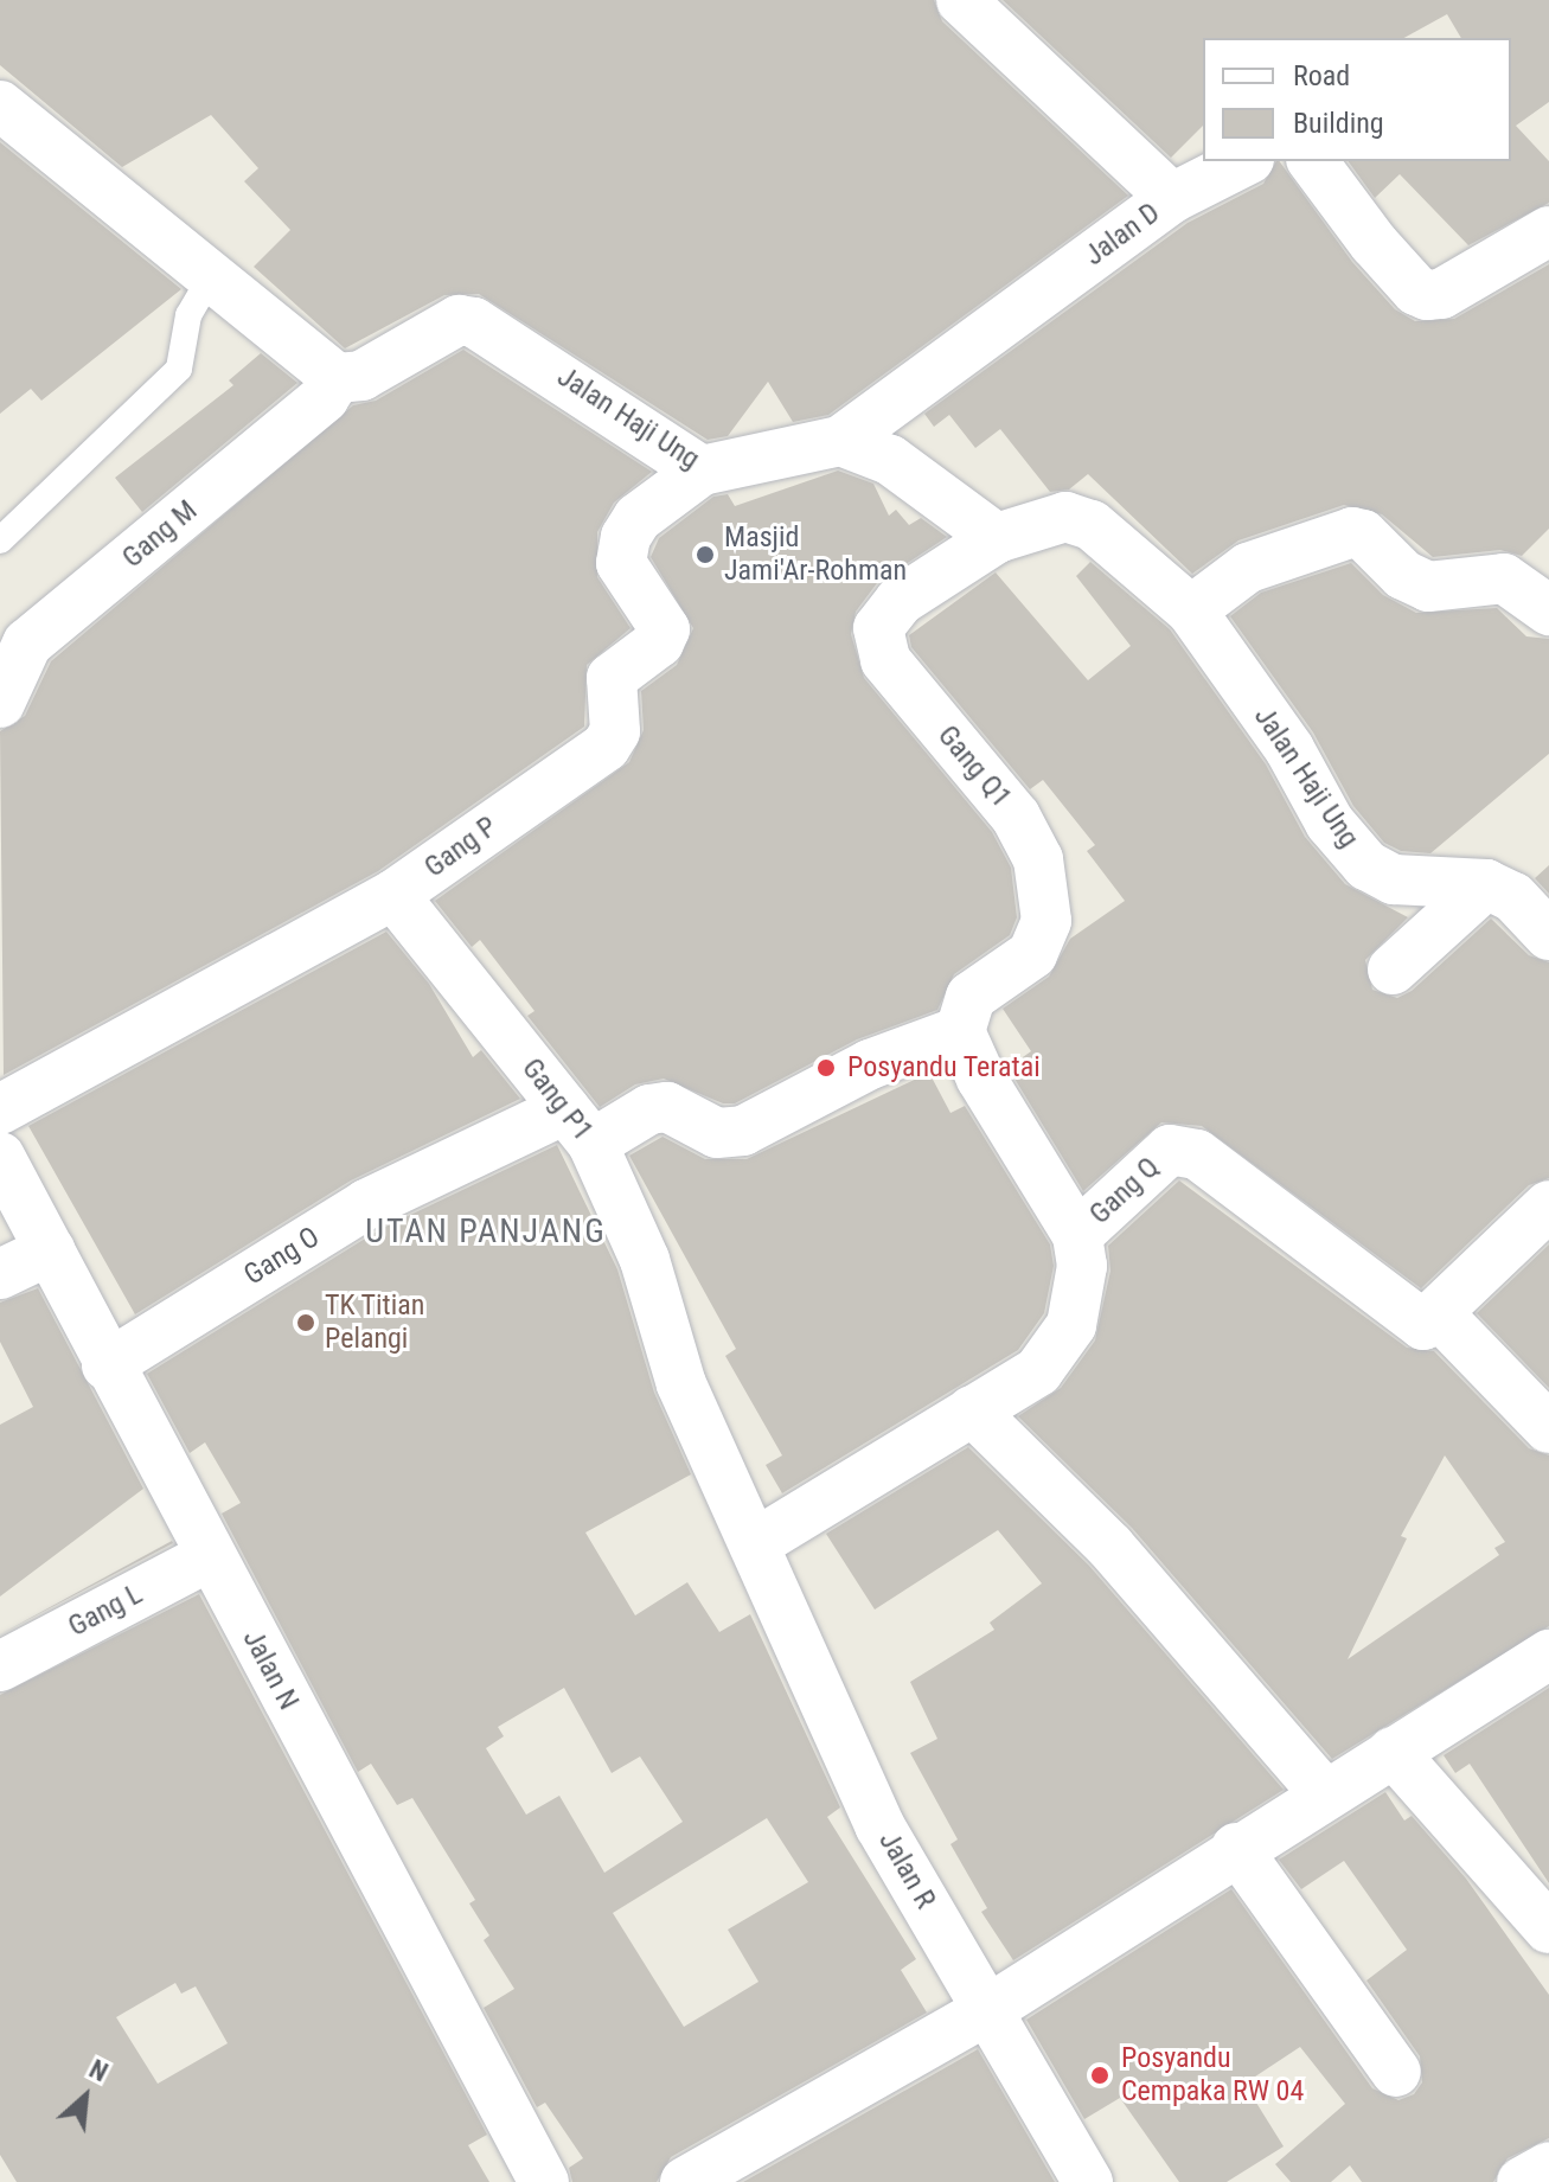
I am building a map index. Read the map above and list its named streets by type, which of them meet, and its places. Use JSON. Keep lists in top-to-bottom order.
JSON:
{
  "streets": {
    "street": [
      "Jalan D",
      "Jalan Haji Ung",
      "Gang M",
      "Gang Q1",
      "Gang P",
      "Gang P1",
      "Gang Q",
      "Gang O",
      "Gang L",
      "Jalan N",
      "Jalan R"
    ]
  },
  "crossings": [
    ["Jalan D", "Jalan Haji Ung"],
    ["Jalan Haji Ung", "Gang M"],
    ["Jalan Haji Ung", "Gang Q1"],
    ["Jalan Haji Ung", "Gang P"],
    ["Gang P", "Gang P1"],
    ["Gang P1", "Gang Q"],
    ["Gang P1", "Gang O"],
    ["Gang P1", "Jalan R"],
    ["Gang Q", "Jalan R"],
    ["Gang O", "Jalan N"],
    ["Gang L", "Jalan N"]
  ],
  "districts": ["UTAN PANJANG"],
  "places": [
    "Masjid Jami'Ar-Rohman",
    "Posyandu Teratai",
    "TK Titian Pelangi",
    "Posyandu Cempaka RW 04"
  ],
  "legend": ["Road", "Building"],
  "north": "top right"
}
